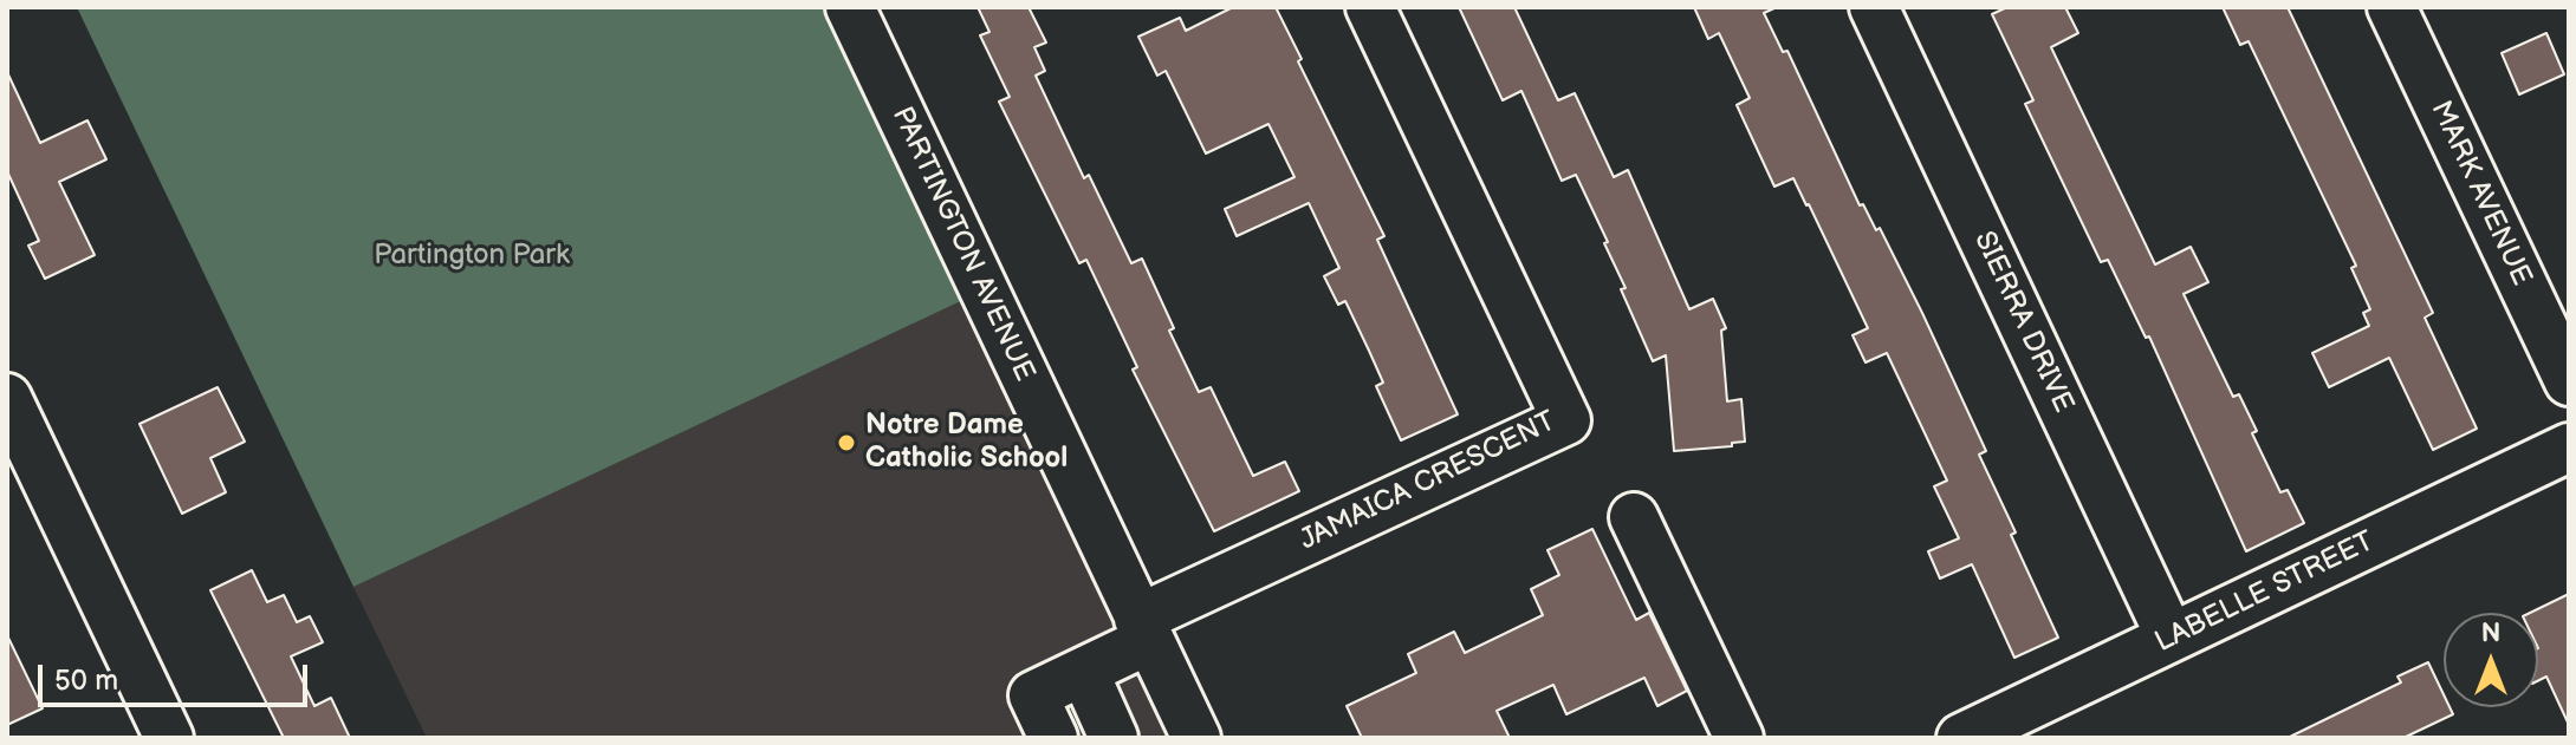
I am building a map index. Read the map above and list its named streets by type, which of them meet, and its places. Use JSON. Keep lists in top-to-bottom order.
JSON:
{
  "streets": {
    "street": [
      "MARK AVENUE",
      "PARTINGTON AVENUE",
      "SIERRA DRIVE",
      "JAMAICA CRESCENT",
      "LABELLE STREET"
    ]
  },
  "crossings": [
    ["PARTINGTON AVENUE", "JAMAICA CRESCENT"],
    ["SIERRA DRIVE", "LABELLE STREET"]
  ],
  "parks": ["Partington Park"],
  "places": ["Notre Dame Catholic School"],
  "scale_bar": "50 m",
  "north": "top"
}
